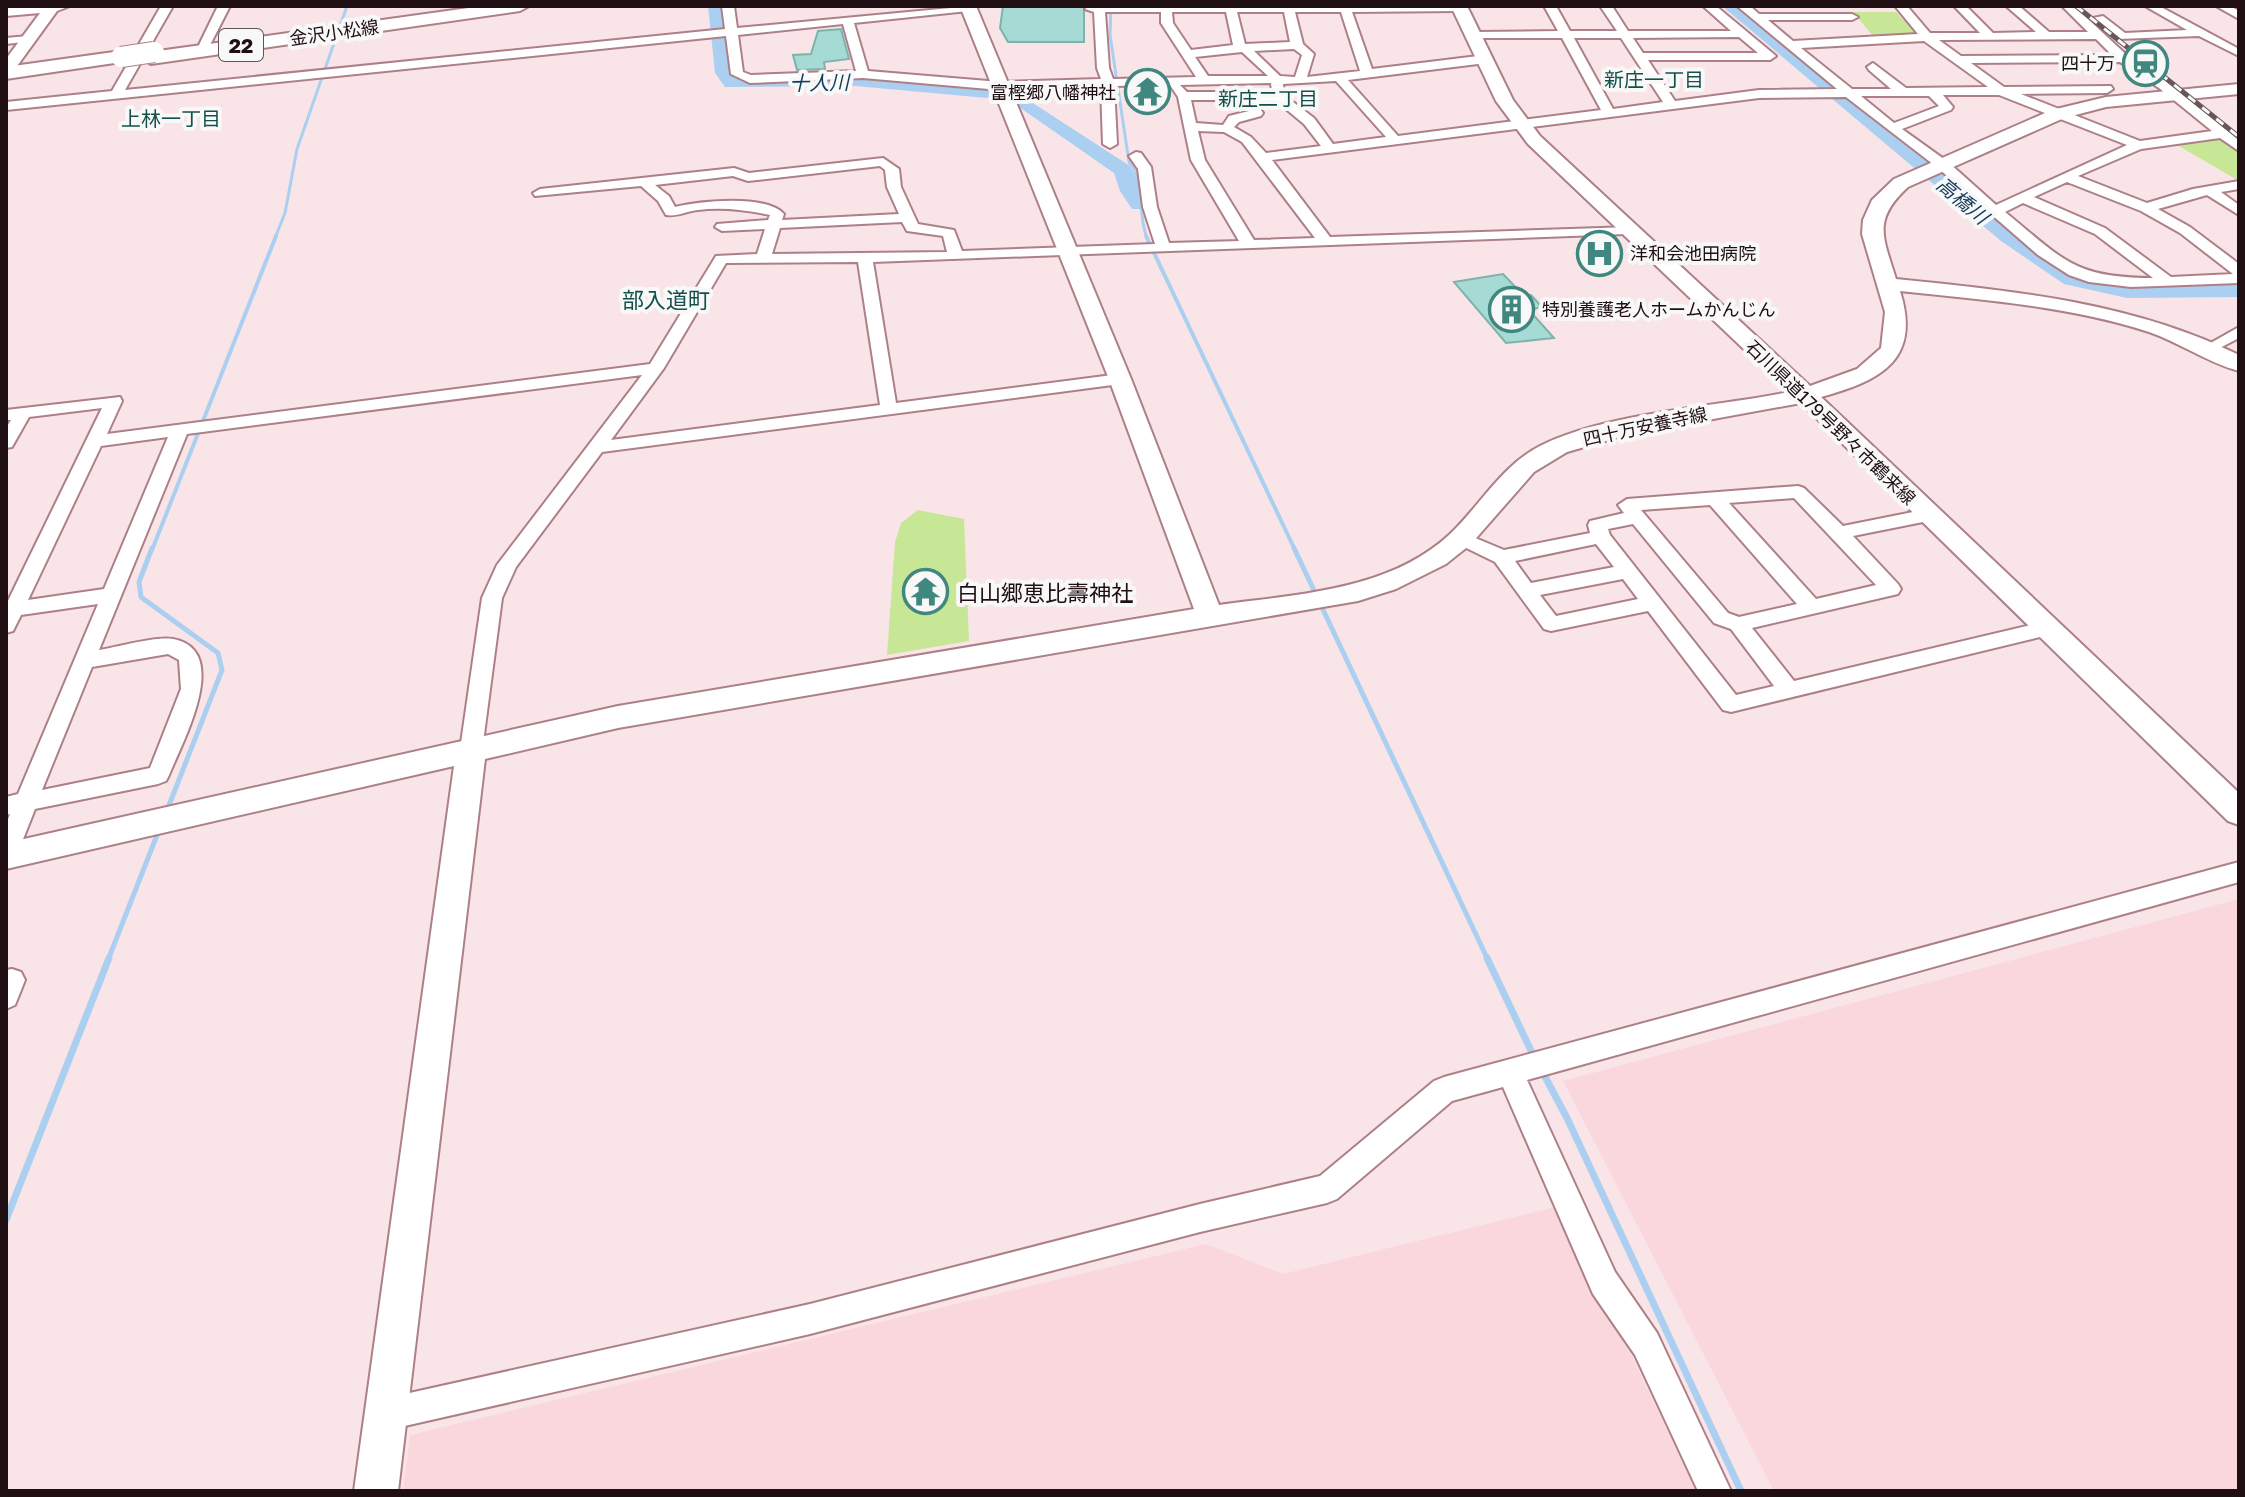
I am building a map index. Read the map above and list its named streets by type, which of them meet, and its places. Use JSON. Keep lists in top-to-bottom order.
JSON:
{
  "streets": {
    "main road": ["金沢小松線", "22"],
    "street": ["石川県道179号野々市鶴来線", "四十万安養寺線"]
  },
  "crossings": [
    ["石川県道179号野々市鶴来線", "四十万安養寺線"]
  ],
  "districts": [
    "新庄一丁目",
    "新庄二丁目",
    "上林一丁目",
    "部入道町"
  ],
  "water": ["十人川", "高橋川"],
  "places": {
    "station": ["四十万"],
    "temple": ["富樫郷八幡神社", "白山郷恵比壽神社"],
    "hospital": ["洋和会池田病院"],
    "building": ["特別養護老人ホームかんじん"]
  }
}
